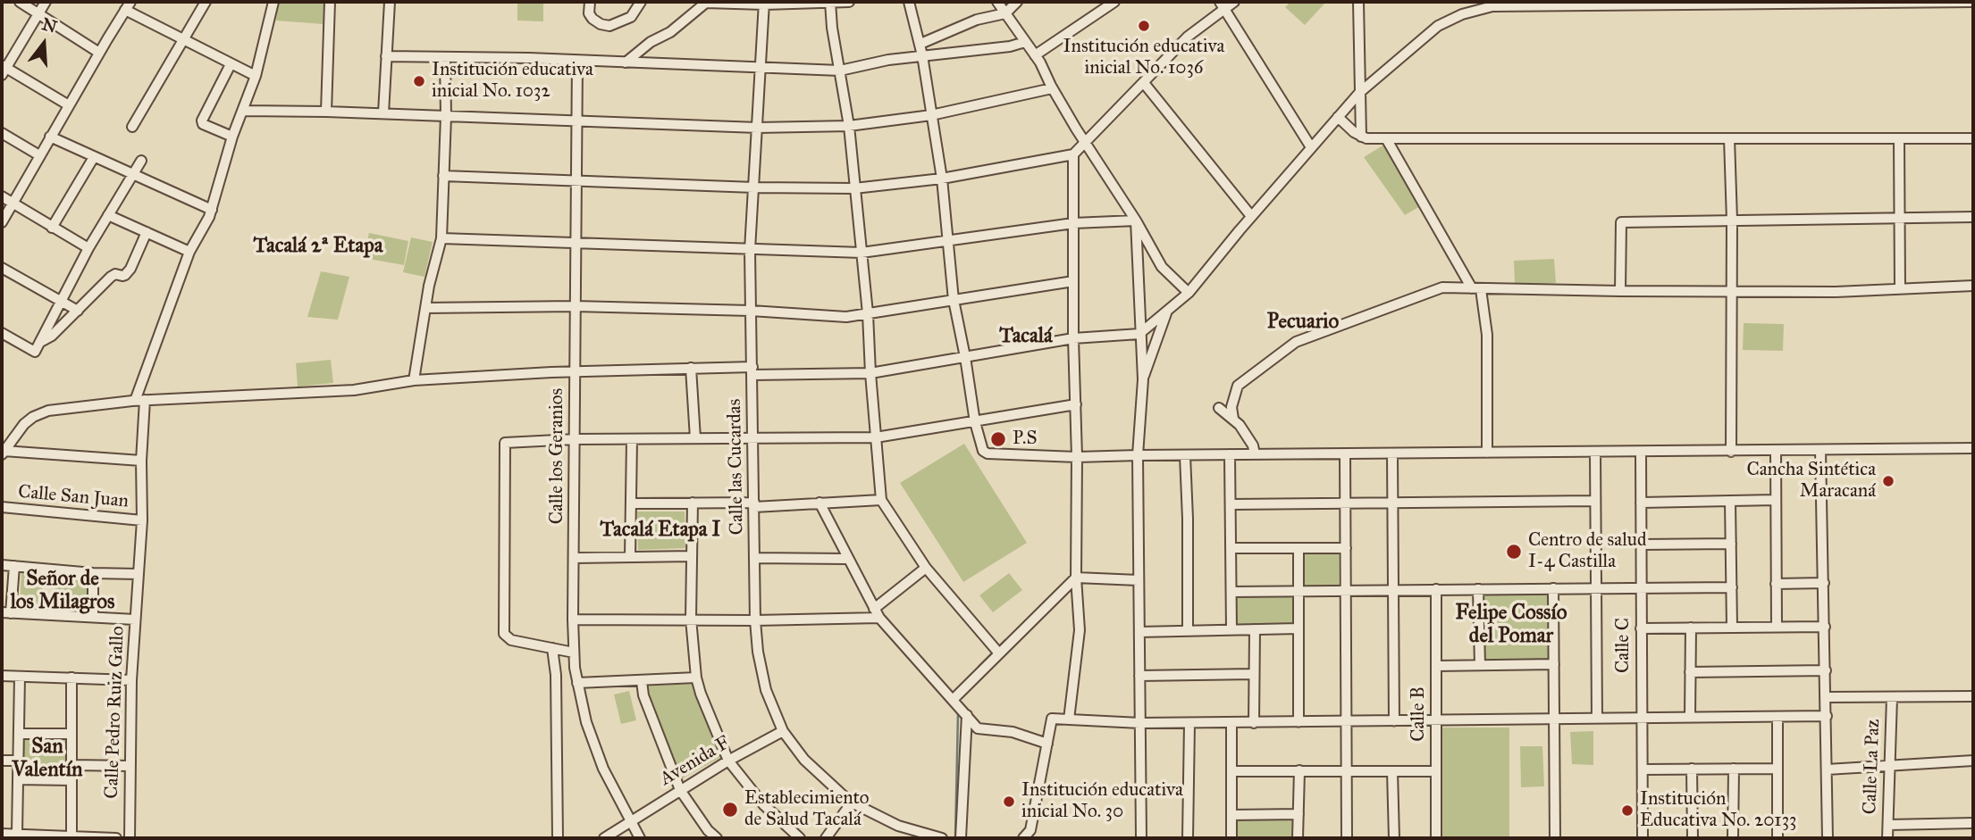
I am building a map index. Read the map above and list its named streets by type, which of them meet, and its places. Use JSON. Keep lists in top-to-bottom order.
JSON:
{
  "streets": {
    "street": [
      "Calle los Geranios",
      "Calle las Cucardas",
      "Calle San Juan",
      "Calle C",
      "Calle Pedro Ruiz Gallo",
      "Calle B",
      "Avenida F",
      "Calle La Paz"
    ]
  },
  "crossings": [
    ["Calle los Geranios", "Avenida F"],
    ["Calle las Cucardas", "Avenida F"],
    ["Calle San Juan", "Calle Pedro Ruiz Gallo"]
  ],
  "districts": [
    "Tacalá 2ª Etapa",
    "Pecuario",
    "Tacalá",
    "Tacalá Etapa I",
    "Señor de los Milagros",
    "Felipe Cossío del Pomar",
    "San Valentín"
  ],
  "places": [
    "Institución educativa inicial No. 1036",
    "Institución educativa inicial No. 1032",
    "P.S",
    "Cancha Sintética Maracaná",
    "Centro de salud I-4 Castilla",
    "Institución educativa inicial No. 30",
    "Establecimiento de Salud Tacalá",
    "Institución Educativa No. 20133"
  ],
  "north": "top"
}
